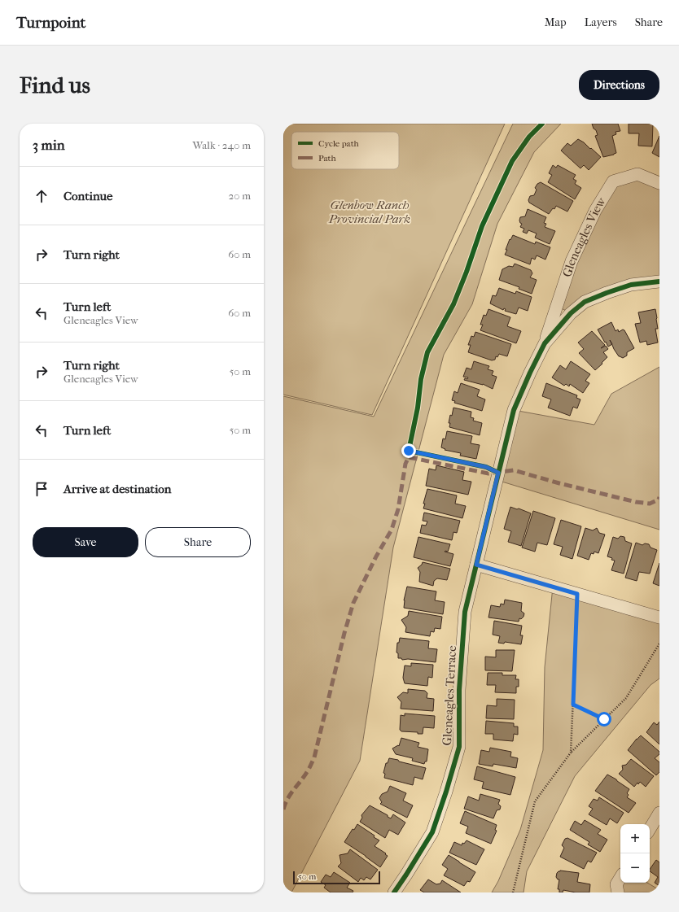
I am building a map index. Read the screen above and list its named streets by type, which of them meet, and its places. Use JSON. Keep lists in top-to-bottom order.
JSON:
{
  "streets": {
    "street": ["Gleneagles View", "Gleneagles Terrace"]
  },
  "crossings": [
    ["Gleneagles View", "Gleneagles Terrace"]
  ],
  "parks": ["Glenbow Ranch Provincial Park"],
  "legend": ["Cycle path", "Path"],
  "scale_bar": "50 m",
  "page": {
    "header": "Turnpoint",
    "nav": ["Map", "Layers", "Share"],
    "buttons": [
      "Directions",
      ["Save", "Share"]
    ],
    "title": "Find us",
    "heading": ["3 min", "Walk · 240 m"],
    "list": [
      ["Continue", "20 m"],
      ["Turn right", "60 m"],
      ["Turn left", "Gleneagles View", "60 m"],
      ["Turn right", "Gleneagles View", "50 m"],
      ["Turn left", "50 m"],
      "Arrive at destination"
    ],
    "map_buttons": ["+", "−"],
    "scale": "50 m"
  }
}
